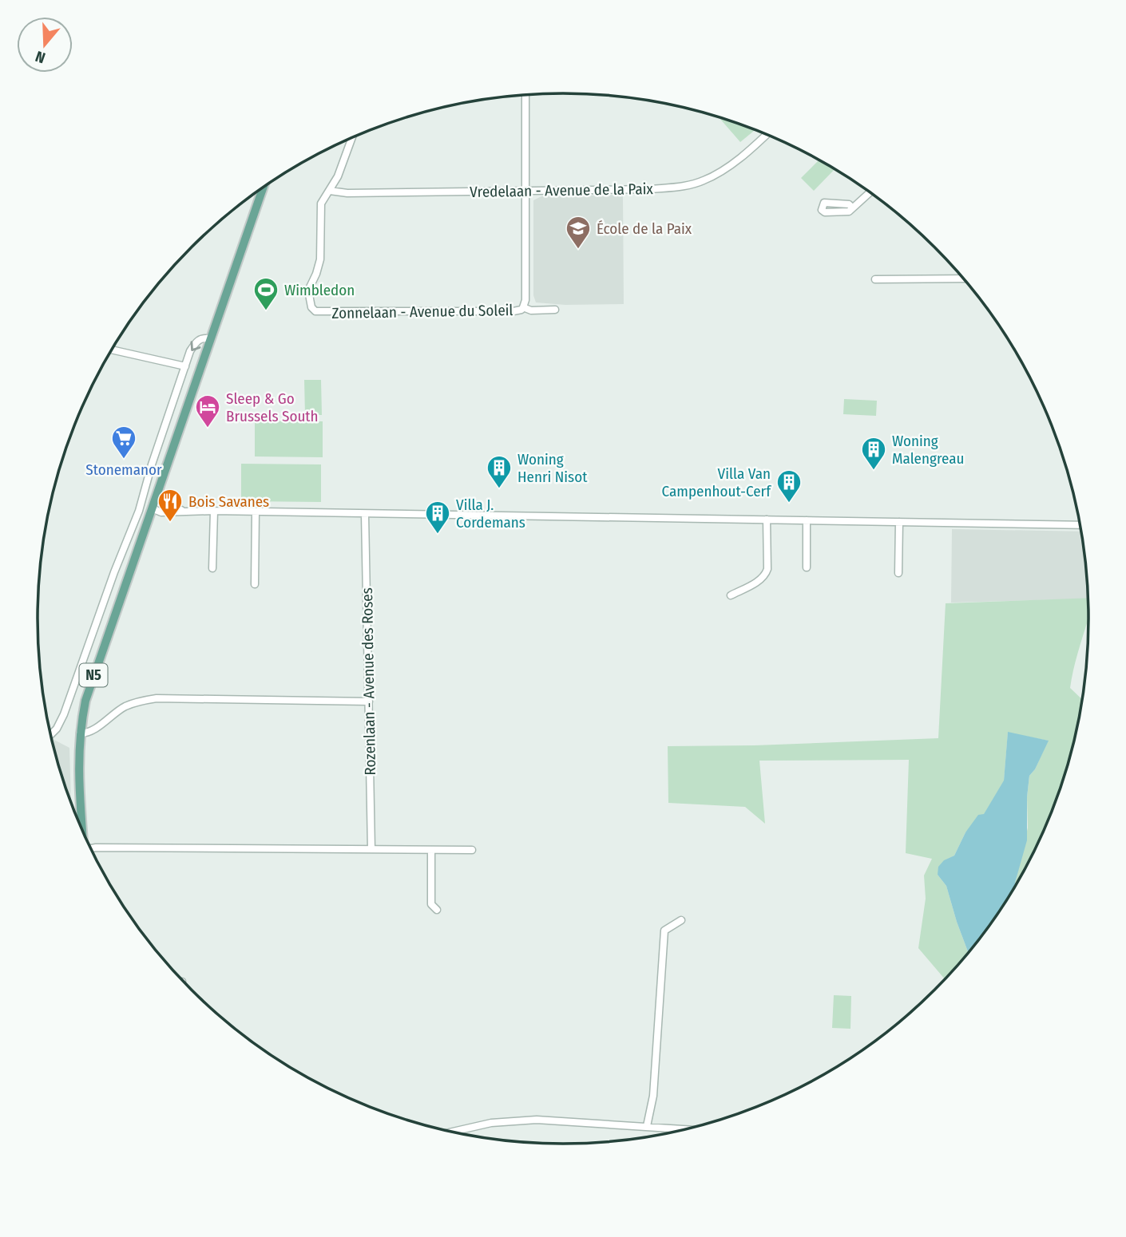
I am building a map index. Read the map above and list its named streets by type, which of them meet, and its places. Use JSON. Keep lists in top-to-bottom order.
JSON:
{
  "streets": {
    "main road": ["N5"],
    "street": ["Vredelaan - Avenue de la Paix", "Zonnelaan - Avenue du Soleil", "Rozenlaan - Avenue des Roses"]
  },
  "crossings": [
    ["Vredelaan - Avenue de la Paix", "Zonnelaan - Avenue du Soleil"]
  ],
  "places": {
    "school or university": ["École de la Paix"],
    "sports": ["Wimbledon"],
    "hotel": ["Sleep & Go Brussels South"],
    "supermarket": ["Stonemanor"],
    "building": [
      "Woning Malengreau",
      "Woning Henri Nisot",
      "Villa Van Campenhout-Cerf",
      "Villa J. Cordemans"
    ],
    "restaurant": ["Bois Savanes"]
  },
  "north": "bottom"
}
